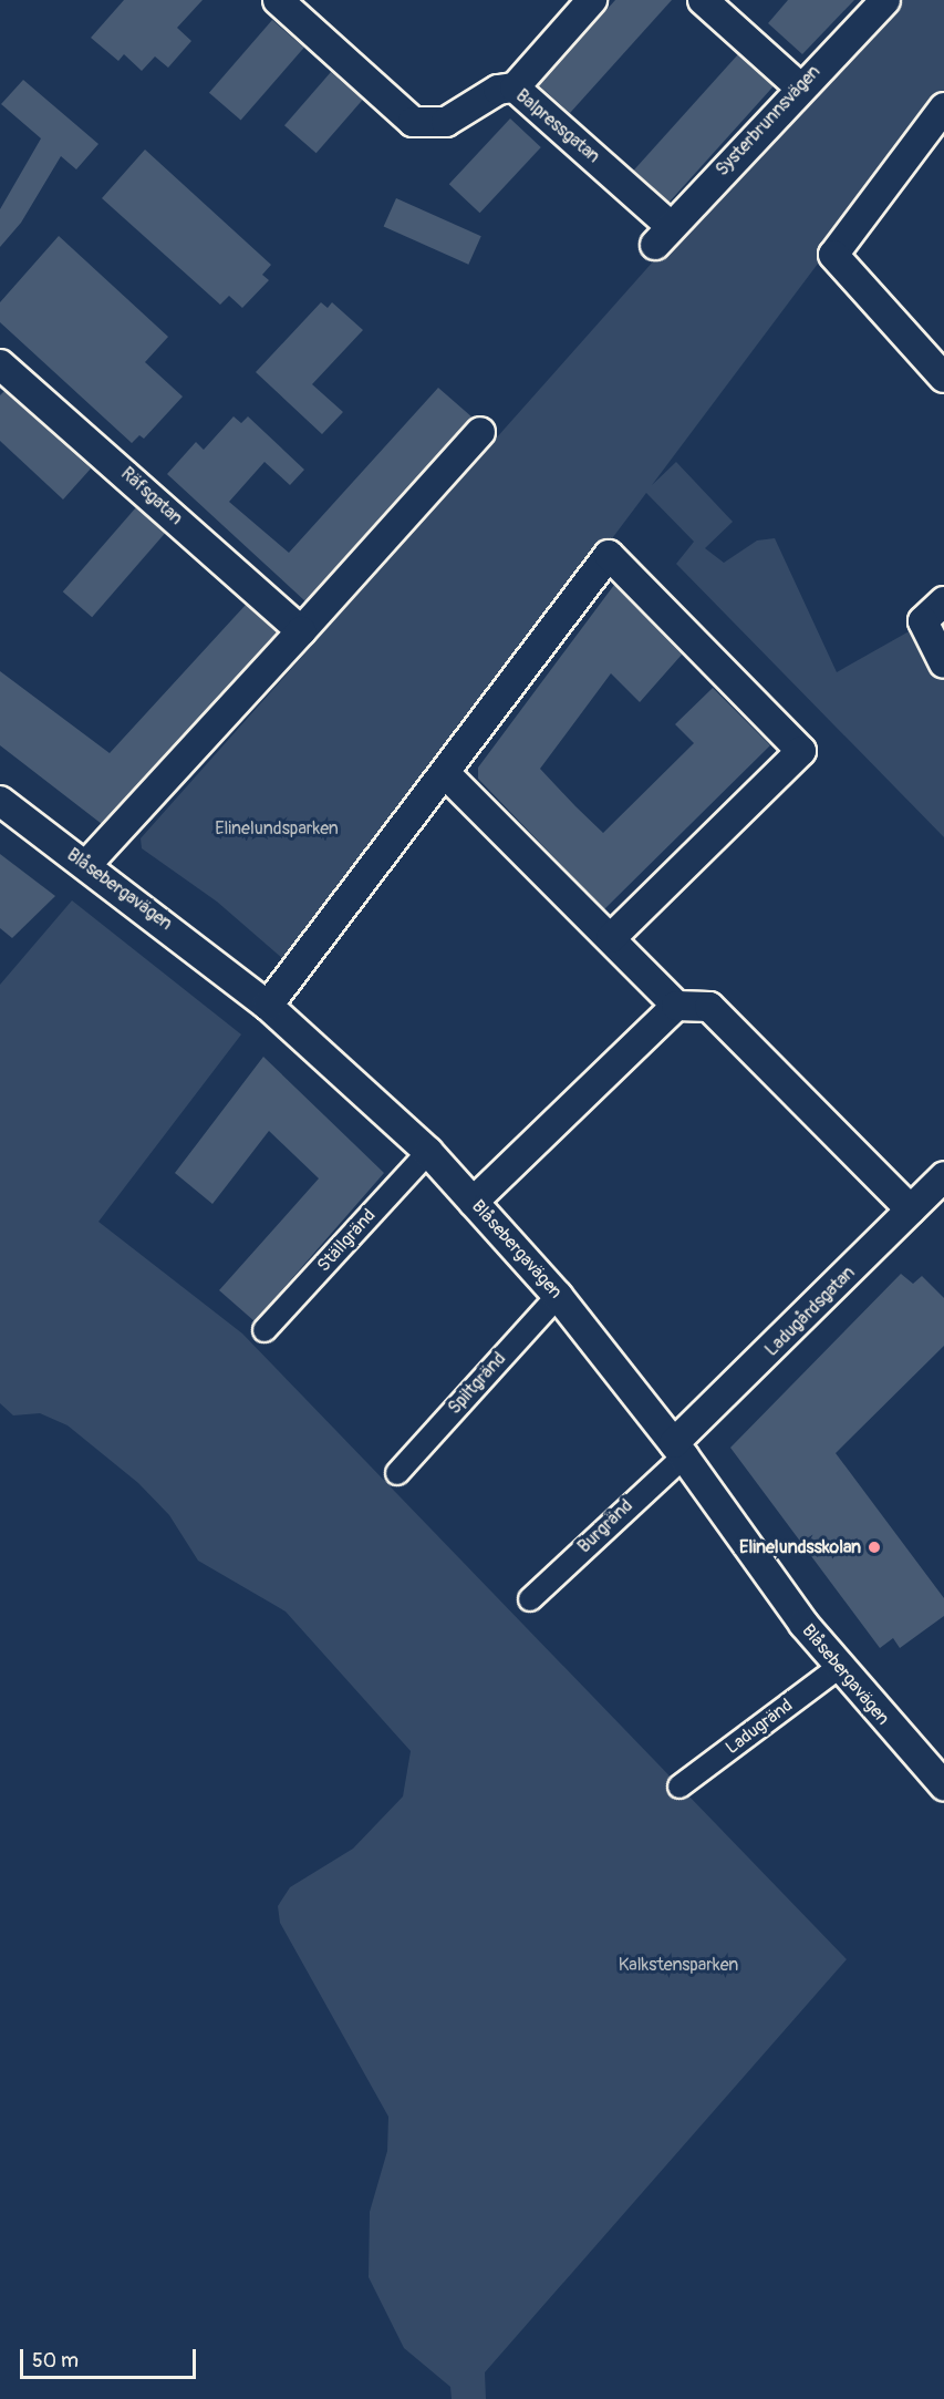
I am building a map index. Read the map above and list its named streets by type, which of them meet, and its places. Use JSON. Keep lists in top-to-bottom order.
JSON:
{
  "streets": {
    "street": [
      "Systerbrunnsvägen",
      "Balpressgatan",
      "Räfsgatan",
      "Blåsebergavägen",
      "Ställgränd",
      "Ladugårdsgatan",
      "Spiltgränd",
      "Burgränd",
      "Ladugränd"
    ]
  },
  "crossings": [
    ["Systerbrunnsvägen", "Balpressgatan"],
    ["Blåsebergavägen", "Ställgränd"],
    ["Blåsebergavägen", "Ladugårdsgatan"],
    ["Blåsebergavägen", "Spiltgränd"],
    ["Blåsebergavägen", "Burgränd"],
    ["Blåsebergavägen", "Ladugränd"],
    ["Ladugårdsgatan", "Burgränd"]
  ],
  "parks": ["Elinelundsparken", "Kalkstensparken"],
  "places": ["Elinelundsskolan"],
  "scale_bar": "50 m"
}
